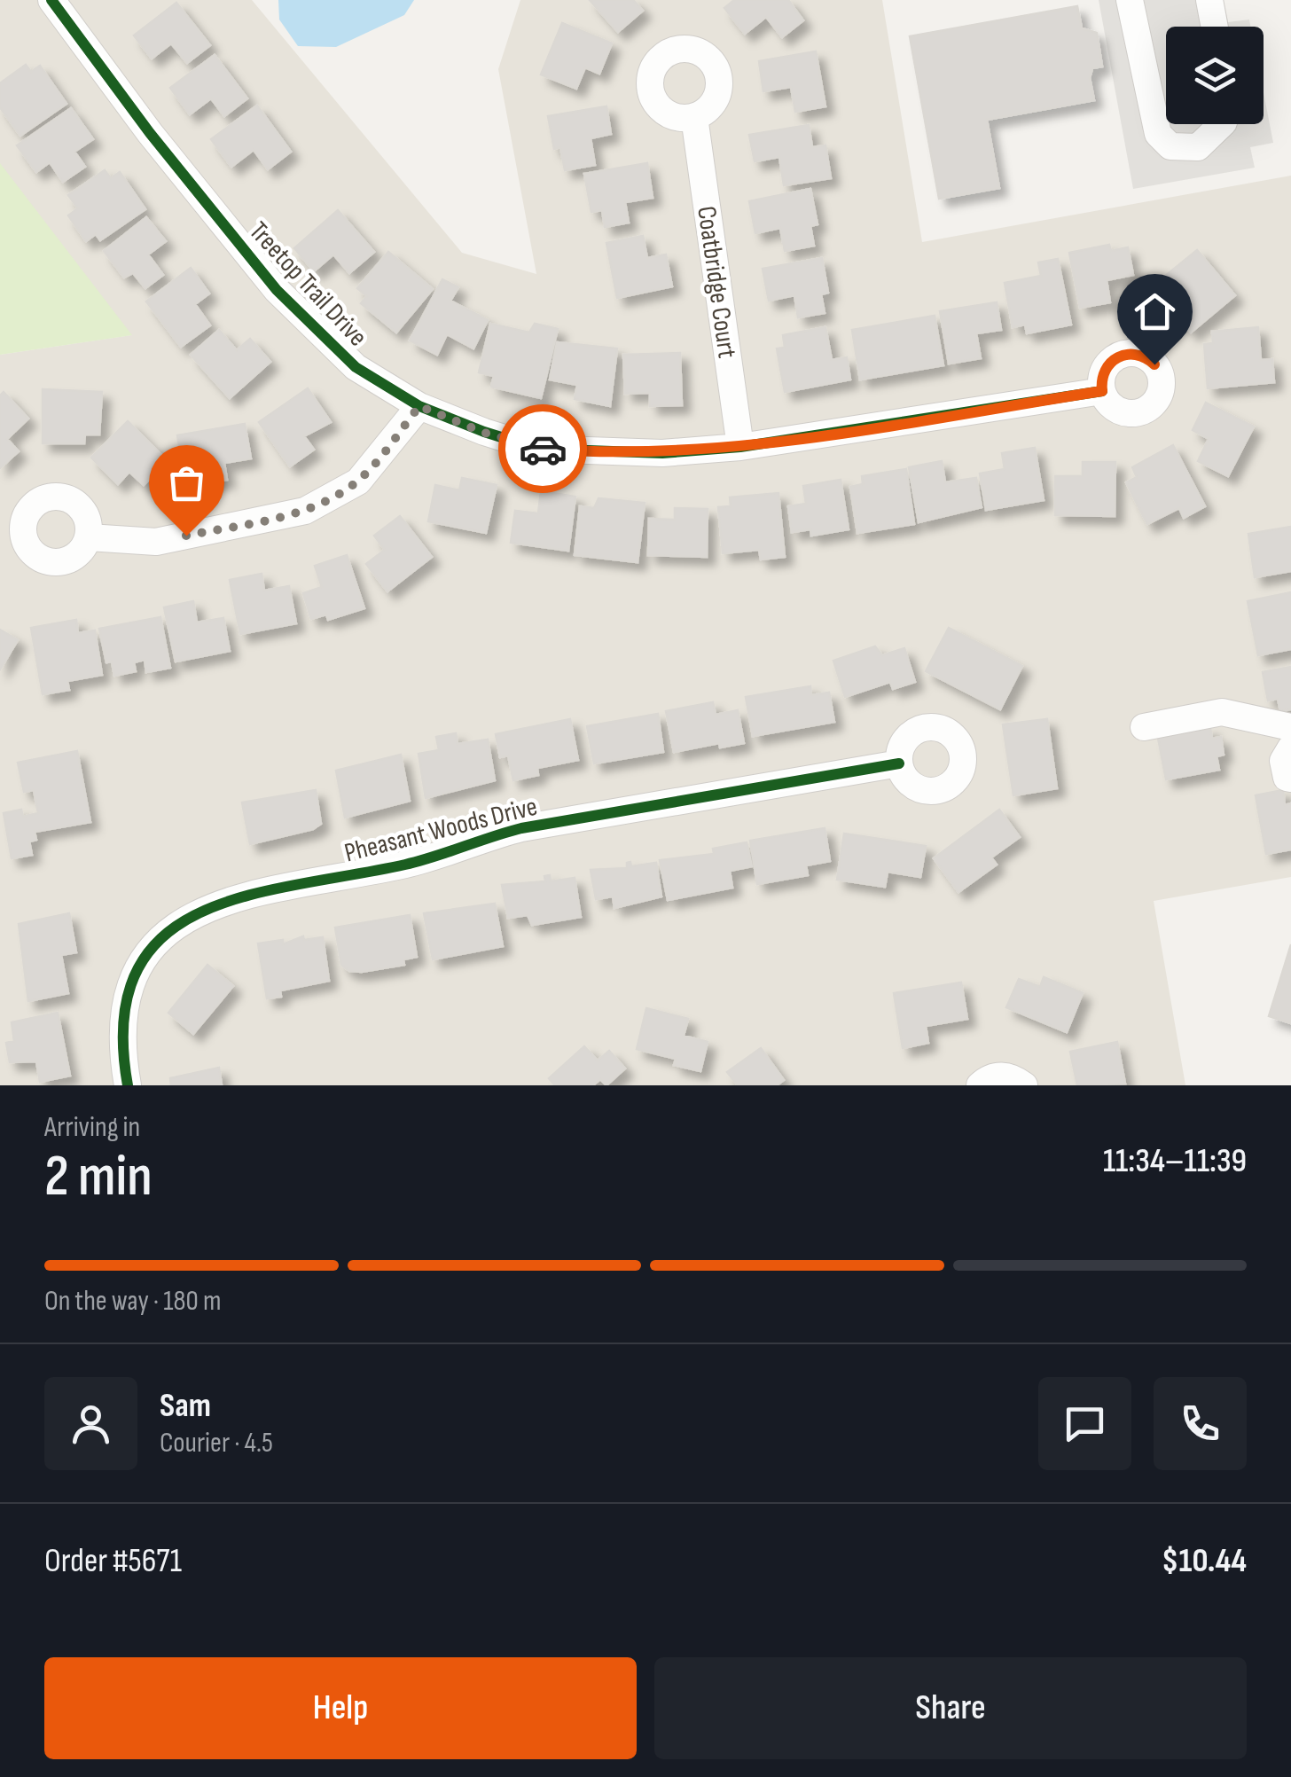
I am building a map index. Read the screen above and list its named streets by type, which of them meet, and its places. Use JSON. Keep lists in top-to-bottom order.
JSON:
{
  "streets": {
    "street": ["Coatbridge Court", "Treetop Trail Drive", "Pheasant Woods Drive"]
  },
  "crossings": [
    ["Coatbridge Court", "Treetop Trail Drive"]
  ],
  "page": {
    "heading": ["2 min", "Arriving in", "11:34–11:39"],
    "panel": [
      "Sam",
      "Courier · 4.5",
      "Order #5671",
      "$10.44"
    ],
    "bar": "On the way · 180 m",
    "buttons": ["Help", "Share"]
  }
}
